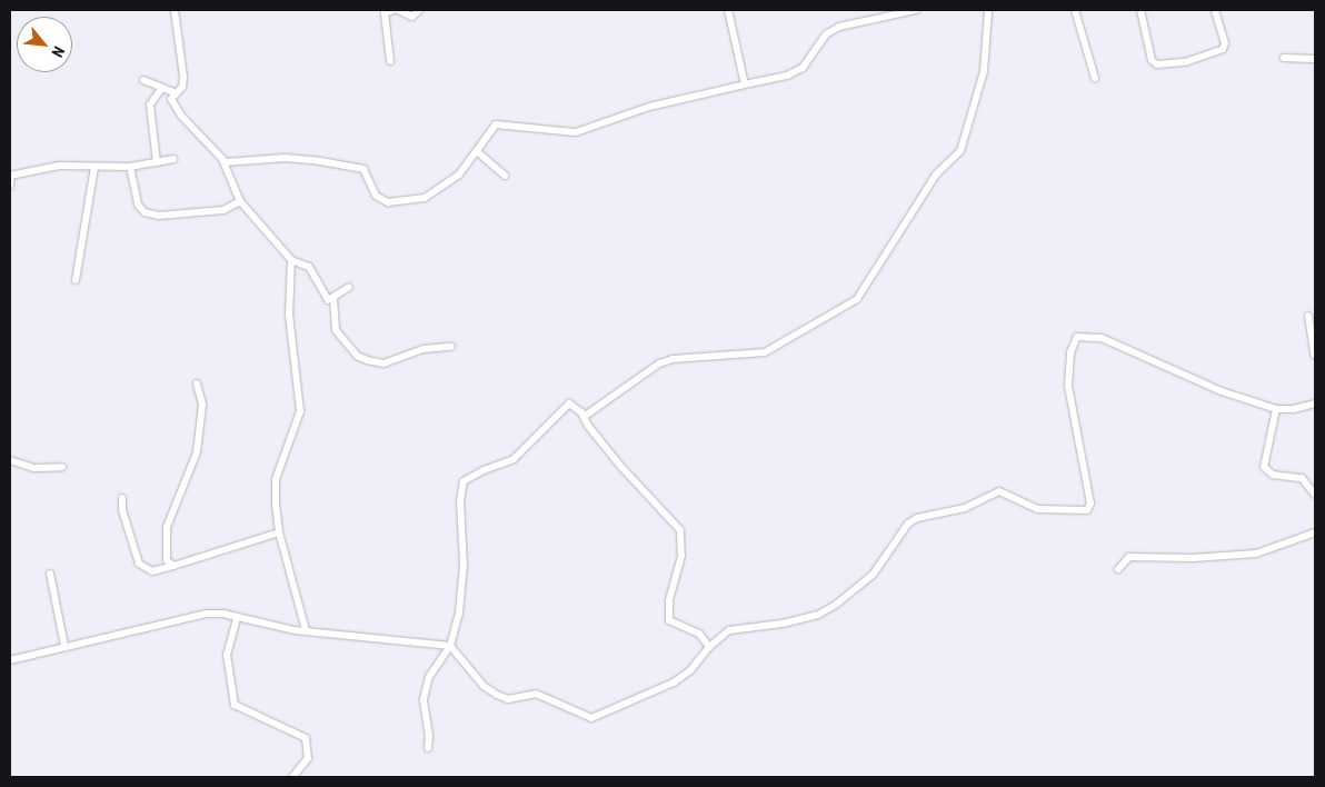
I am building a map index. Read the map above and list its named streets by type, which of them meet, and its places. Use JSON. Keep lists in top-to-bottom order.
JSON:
{
  "north": "bottom right"
}
